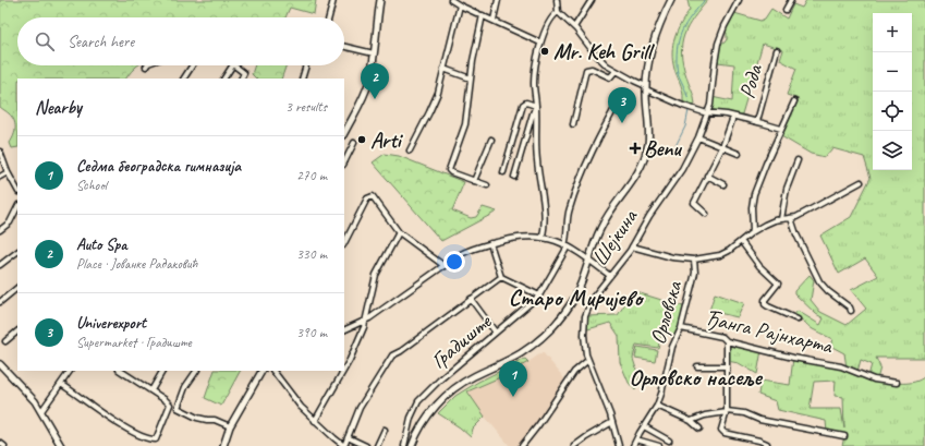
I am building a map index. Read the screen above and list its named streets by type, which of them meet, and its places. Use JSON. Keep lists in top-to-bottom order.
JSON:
{
  "streets": {
    "street": [
      "Рода",
      "Шејкина",
      "Орловска",
      "Ђанга Рајнхарта",
      "Градиште"
    ]
  },
  "crossings": [
    ["Орловска", "Ђанга Рајнхарта"]
  ],
  "districts": ["Старо Миријево", "Орловско насеље"],
  "places": {
    "other": ["Mr. Keh Grill", "Arti"],
    "health": ["Benu"]
  },
  "page": {
    "map_buttons": ["+", "−"],
    "search": "Search here",
    "pins": ["2", "3", "1"],
    "heading": ["Nearby", "3 results"],
    "list": [
      {
        "mark": "1",
        "name": "Седма београдска гимназија",
        "note": "School",
        "value": "270 m"
      },
      {
        "mark": "2",
        "name": "Auto Spa",
        "note": "Place · Јованке Радаковић",
        "value": "330 m"
      },
      {
        "mark": "3",
        "name": "Univerexport",
        "note": "Supermarket · Градиште",
        "value": "390 m"
      }
    ]
  }
}
